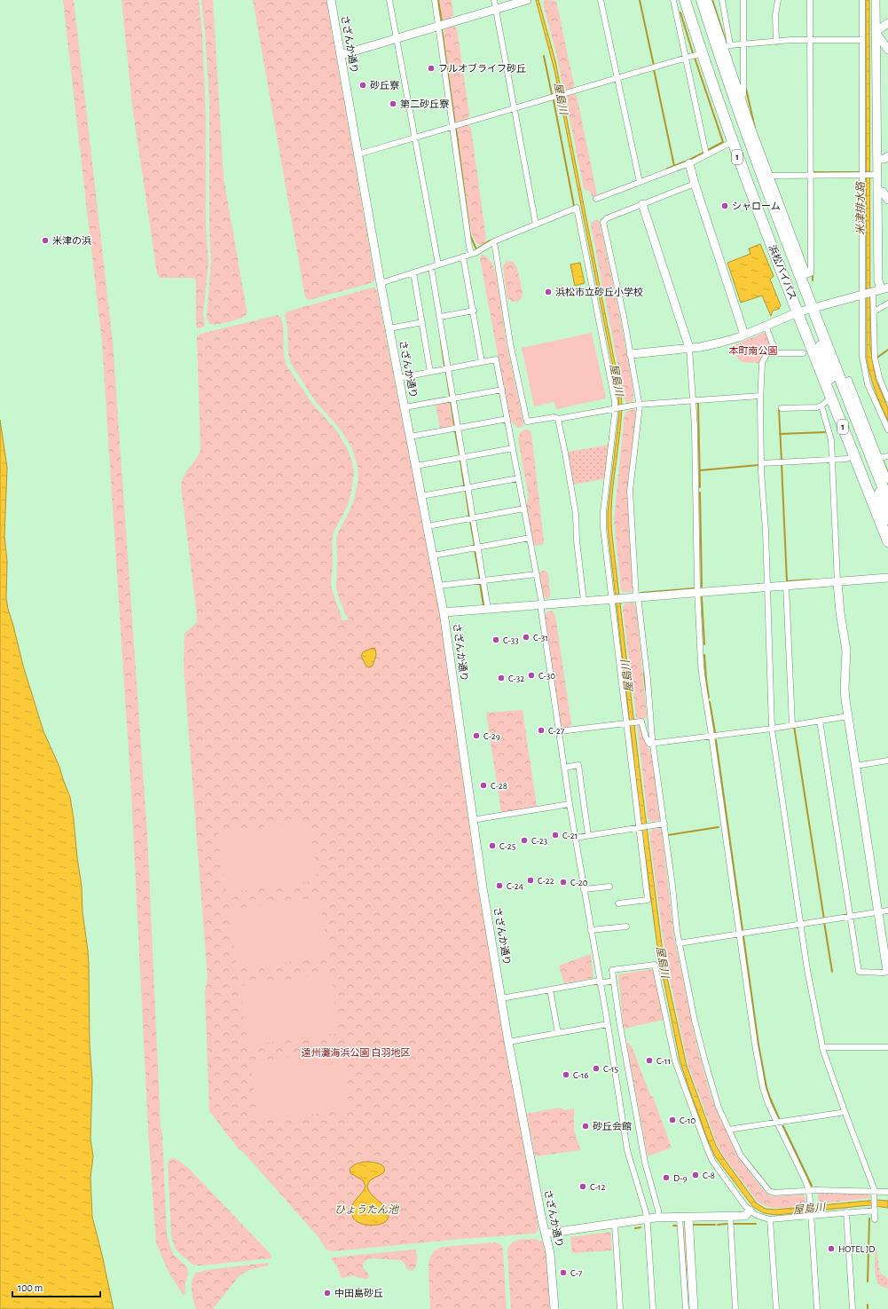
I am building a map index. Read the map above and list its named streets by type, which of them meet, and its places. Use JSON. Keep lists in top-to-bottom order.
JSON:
{
  "streets": {
    "highway": ["1", "浜松バイパス"],
    "street": ["さざんか通り"]
  },
  "water": ["屋島川", "米津排水路", "ひょうたん池"],
  "parks": ["本町南公園", "遠州灘海浜公園 白羽地区"],
  "places": [
    "フルオブライフ砂丘",
    "砂丘寮",
    "第二砂丘寮",
    "シャローム",
    "米津の浜",
    "浜松市立砂丘小学校",
    "C-31",
    "C-33",
    "C-30",
    "C-32",
    "C-27",
    "C-29",
    "C-28",
    "C-21",
    "C-23",
    "C-25",
    "C-22",
    "C-20",
    "C-24",
    "C-11",
    "C-15",
    "C-16",
    "C-10",
    "砂丘会館",
    "C-8",
    "D-9",
    "C-12",
    "HOTEL JD",
    "C-7",
    "中田島砂丘"
  ],
  "scale_bar": "100 m"
}
